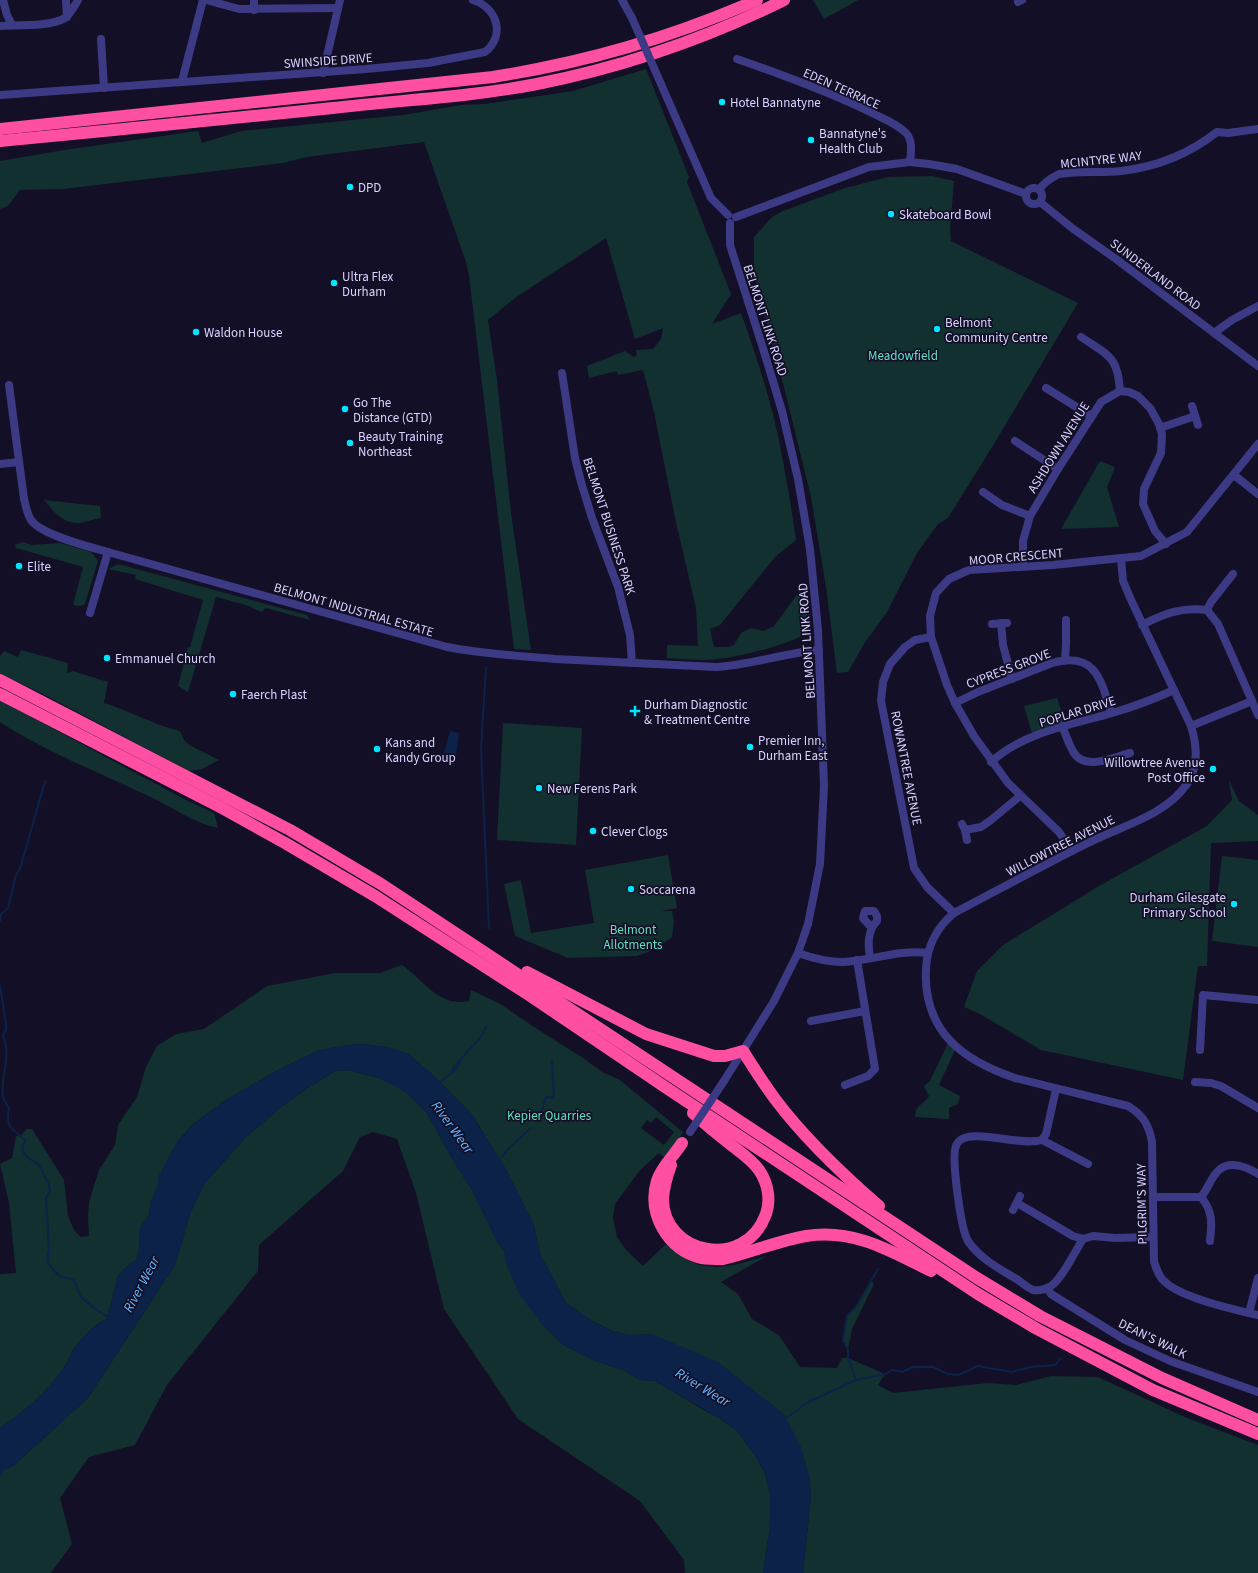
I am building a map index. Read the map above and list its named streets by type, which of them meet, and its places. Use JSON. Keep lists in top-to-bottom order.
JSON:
{
  "streets": {
    "street": [
      "SWINSIDE DRIVE",
      "EDEN TERRACE",
      "MCINTYRE WAY",
      "SUNDERLAND ROAD",
      "BELMONT LINK ROAD",
      "ASHDOWN AVENUE",
      "BELMONT BUSINESS PARK",
      "MOOR CRESCENT",
      "BELMONT INDUSTRIAL ESTATE",
      "CYPRESS GROVE",
      "POPLAR DRIVE",
      "ROWANTREE AVENUE",
      "WILLOWTREE AVENUE",
      "PILGRIM'S WAY",
      "DEAN'S WALK"
    ]
  },
  "crossings": [
    ["MCINTYRE WAY", "SUNDERLAND ROAD"],
    ["BELMONT LINK ROAD", "BELMONT INDUSTRIAL ESTATE"],
    ["ASHDOWN AVENUE", "MOOR CRESCENT"],
    ["BELMONT BUSINESS PARK", "BELMONT INDUSTRIAL ESTATE"],
    ["MOOR CRESCENT", "CYPRESS GROVE"],
    ["MOOR CRESCENT", "POPLAR DRIVE"],
    ["MOOR CRESCENT", "ROWANTREE AVENUE"],
    ["MOOR CRESCENT", "WILLOWTREE AVENUE"],
    ["CYPRESS GROVE", "POPLAR DRIVE"],
    ["POPLAR DRIVE", "WILLOWTREE AVENUE"],
    ["ROWANTREE AVENUE", "WILLOWTREE AVENUE"],
    ["WILLOWTREE AVENUE", "PILGRIM'S WAY"]
  ],
  "water": ["River Wear"],
  "parks": ["Meadowfield", "Belmont Allotments", "Kepier Quarries"],
  "places": {
    "other": [
      "Hotel Bannatyne",
      "Bannatyne's Health Club",
      "DPD",
      "Skateboard Bowl",
      "Ultra Flex Durham",
      "Belmont Community Centre",
      "Waldon House",
      "Go The Distance (GTD)",
      "Beauty Training Northeast",
      "Elite",
      "Emmanuel Church",
      "Faerch Plast",
      "Premier Inn, Durham East",
      "Kans and Kandy Group",
      "Willowtree Avenue Post Office",
      "New Ferens Park",
      "Clever Clogs",
      "Soccarena",
      "Durham Gilesgate Primary School"
    ],
    "health": ["Durham Diagnostic & Treatment Centre"]
  }
}
